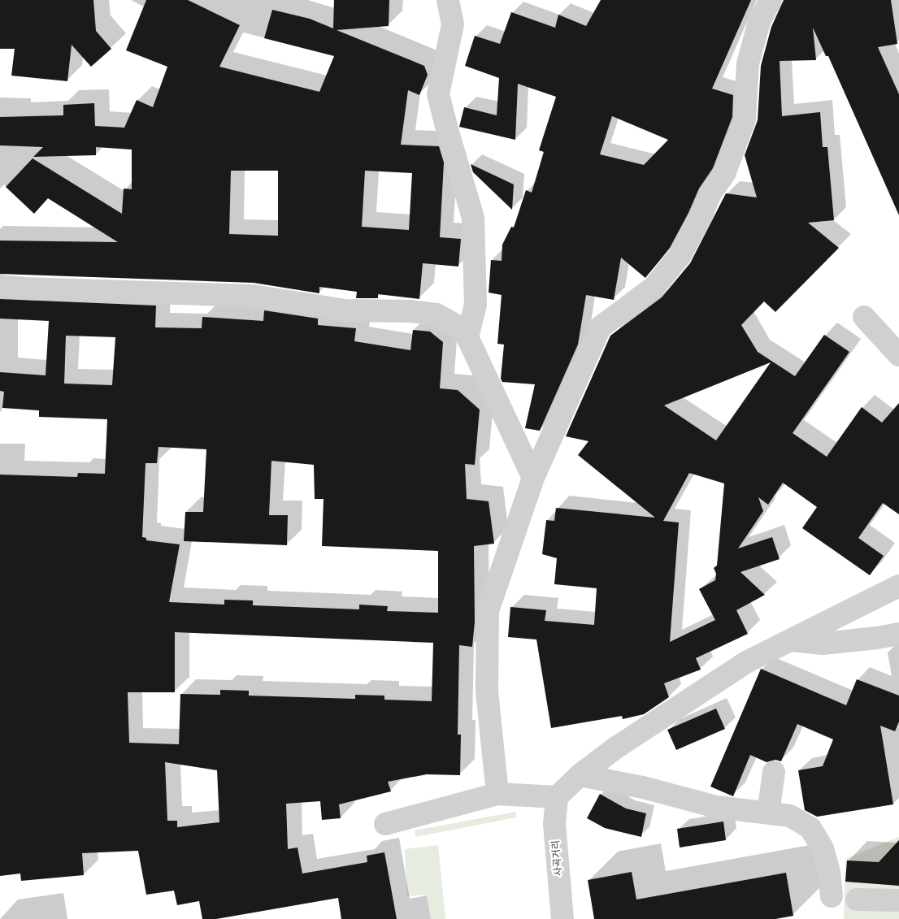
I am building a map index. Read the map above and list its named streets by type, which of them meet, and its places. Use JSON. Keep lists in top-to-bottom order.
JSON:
{
  "streets": {
    "street": ["사곡거리"]
  }
}
